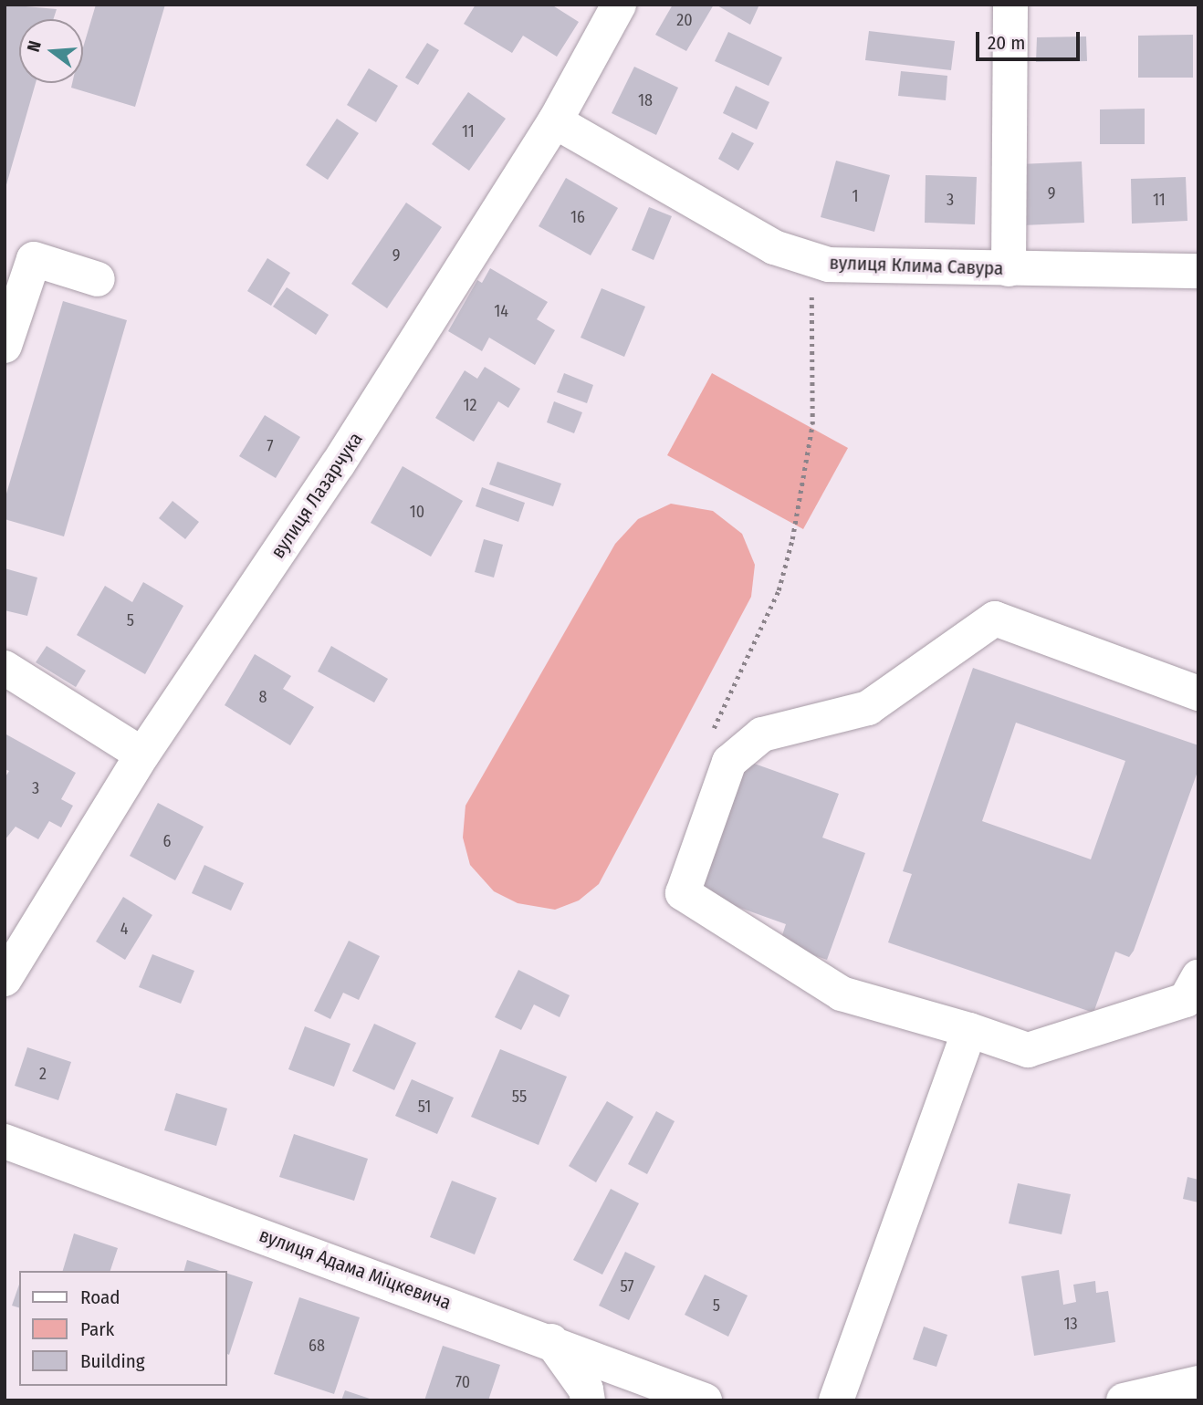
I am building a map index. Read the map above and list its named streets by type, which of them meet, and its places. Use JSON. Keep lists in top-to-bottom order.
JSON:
{
  "streets": {
    "street": ["вулиця Клима Савура", "вулиця Лазарчука", "вулиця Адама Міцкевича"]
  },
  "crossings": [
    ["вулиця Клима Савура", "вулиця Лазарчука"]
  ],
  "house_numbers": [
    "20",
    "18",
    "11",
    "9",
    "1",
    "3",
    "11",
    "16",
    "9",
    "14",
    "12",
    "7",
    "10",
    "5",
    "8",
    "3",
    "6",
    "4",
    "2",
    "55",
    "51",
    "57",
    "5",
    "13",
    "68",
    "70"
  ],
  "legend": ["Road", "Park", "Building"],
  "scale_bar": "20 m",
  "north": "left"
}
